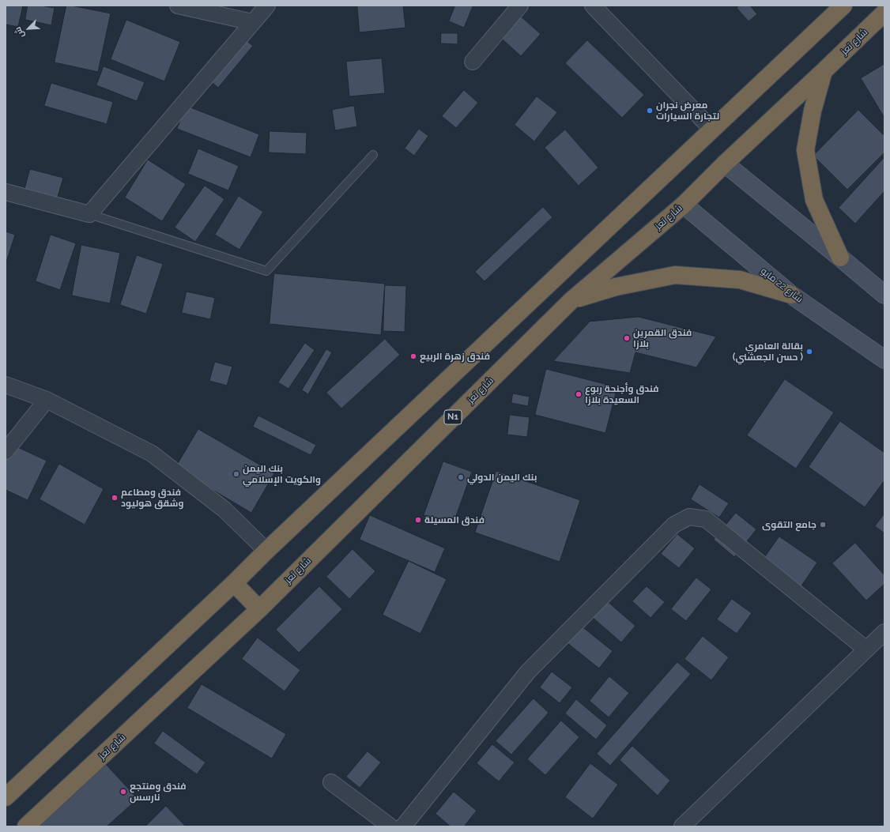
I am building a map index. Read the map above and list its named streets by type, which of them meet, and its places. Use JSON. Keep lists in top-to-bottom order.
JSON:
{
  "streets": {
    "highway": ["شارع تعز", "N1"],
    "main road": ["شارع 22 مايو"]
  },
  "crossings": [
    ["شارع تعز", "شارع 22 مايو"]
  ],
  "places": [
    "معرض نجران لتجارة السيارات",
    "فندق القمرين بلازا",
    "بقالة العامري (حسن الجعشني )",
    "فندق زهرة الربيع",
    "فندق وأجنحة ربوع السعيدة بلازا",
    "بنك اليمن والكويت الإسلامي",
    "بنك اليمن الدولي",
    "فندق ومطاعم وشقق هوليود",
    "فندق المسيلة",
    "جامع التقوى",
    "فندق ومنتجع نارسس"
  ],
  "north": "bottom left"
}
